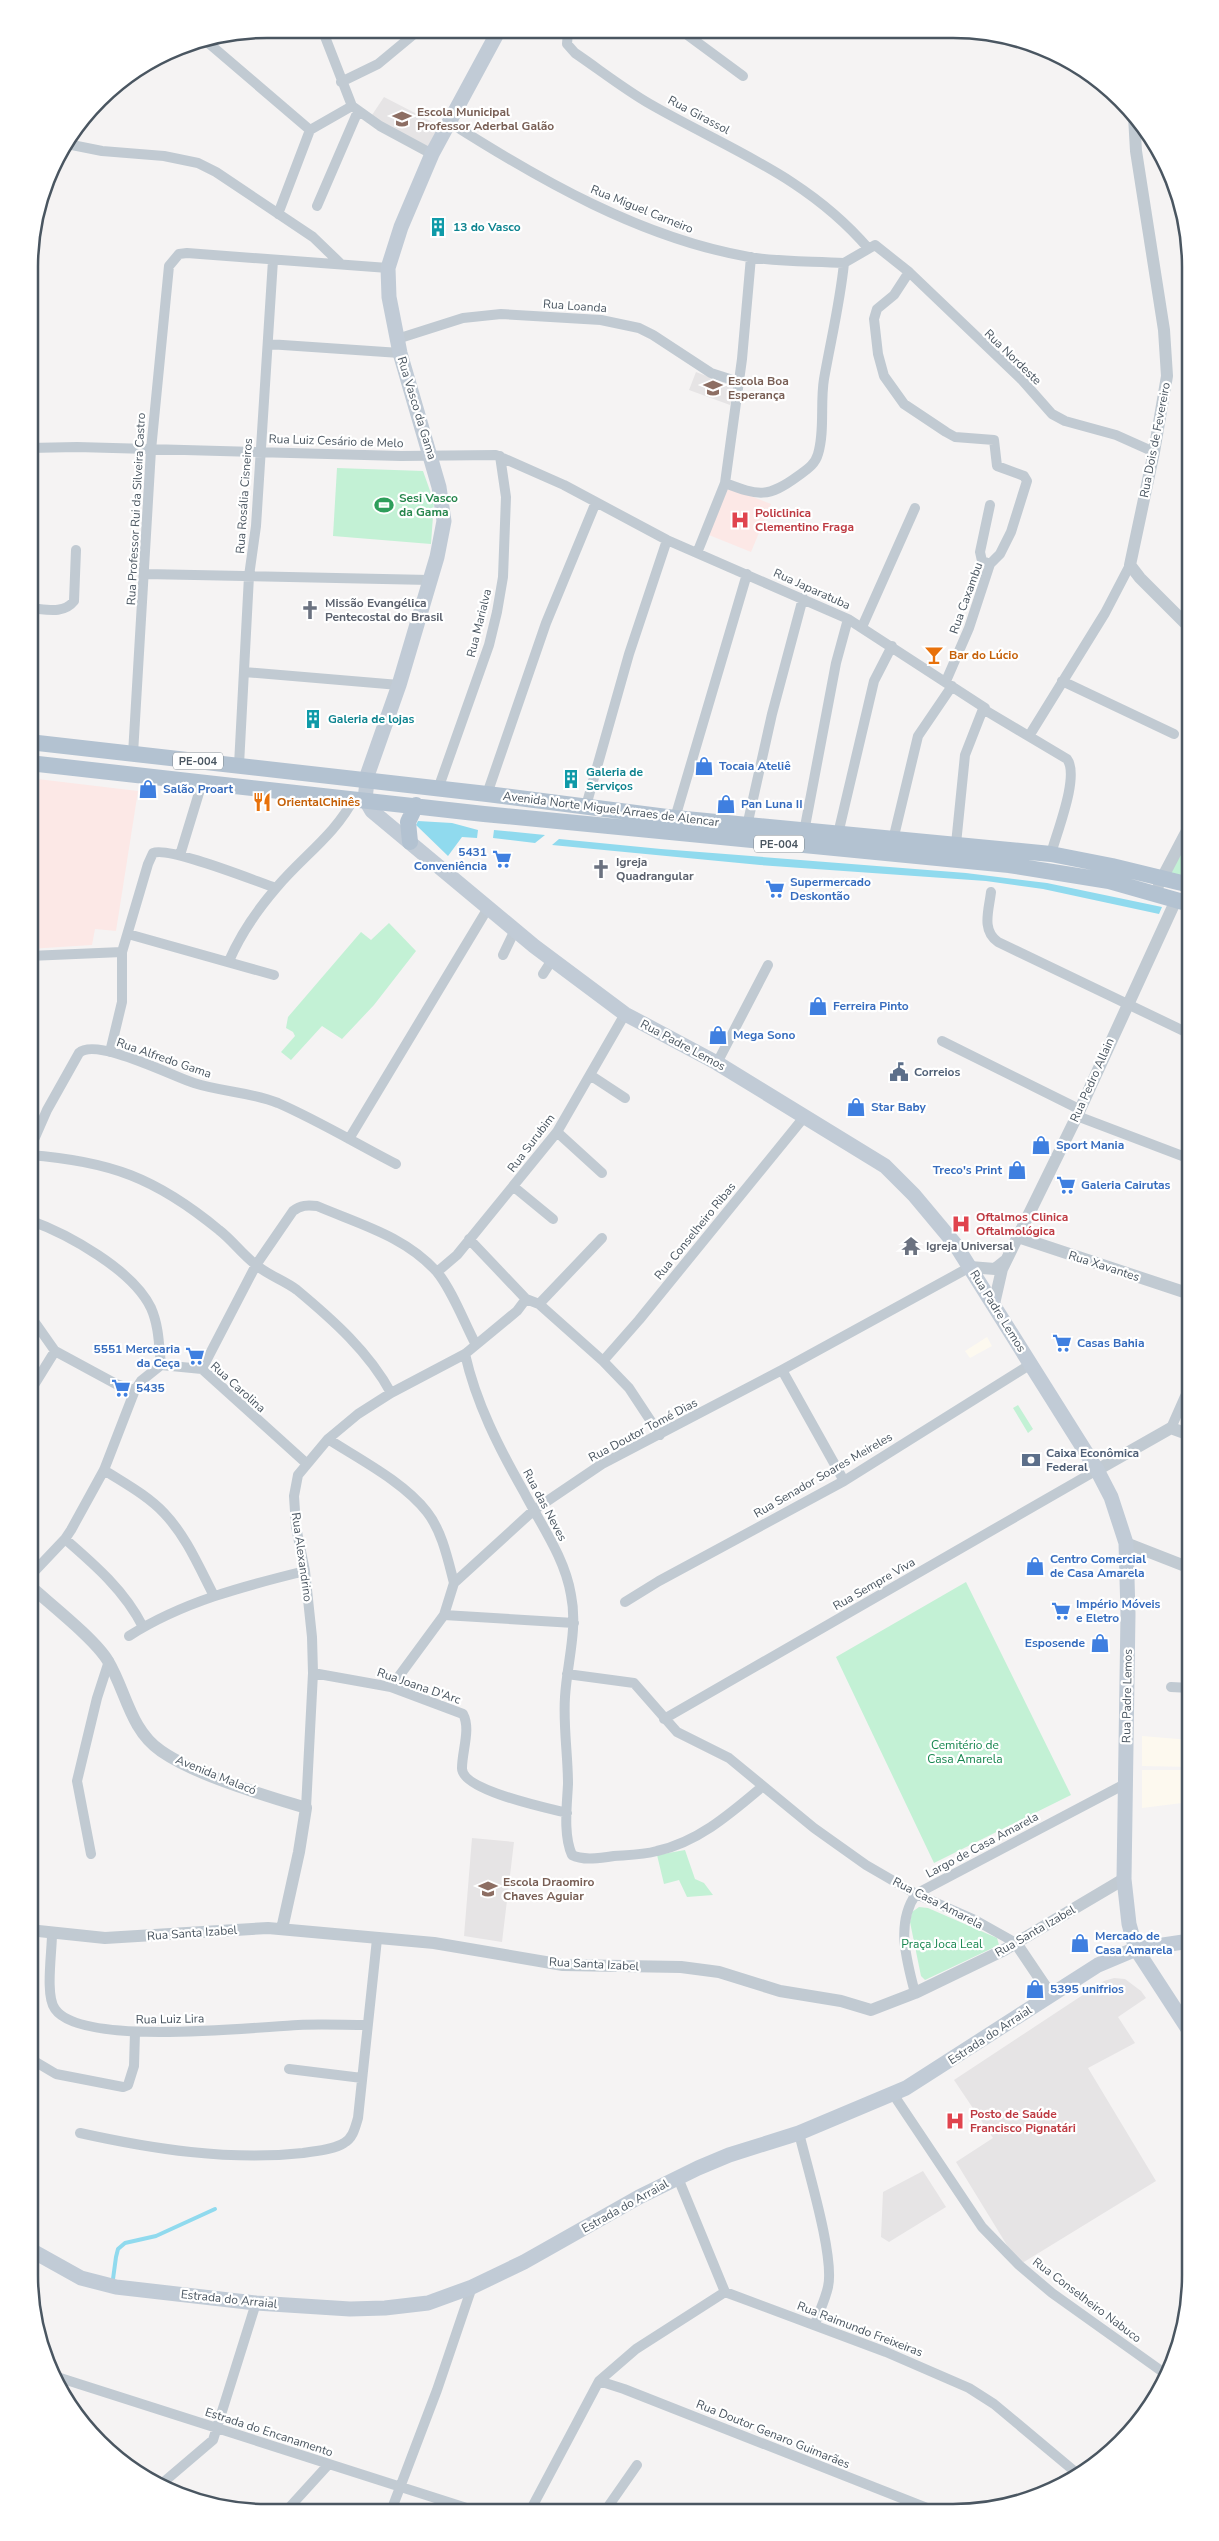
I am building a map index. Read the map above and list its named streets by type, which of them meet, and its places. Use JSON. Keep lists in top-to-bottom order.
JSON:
{
  "streets": {
    "main road": [
      "Rua Vasco da Gama",
      "PE-004",
      "Avenida Norte Miguel Arraes de Alencar",
      "Rua Padre Lemos",
      "Estrada do Arraial"
    ],
    "street": [
      "Rua Girassol",
      "Rua Miguel Carneiro",
      "Rua Loanda",
      "Rua Nordeste",
      "Rua Dois de Fevereiro",
      "Rua Luiz Cesário de Melo",
      "Rua Rosália Cisneiros",
      "Rua Professor Rui da Silveira Castro",
      "Rua Japaratuba",
      "Rua Caxambu",
      "Rua Marialva",
      "Rua Alfredo Gama",
      "Rua Pedro Allain",
      "Rua Surubim",
      "Rua Conselheiro Ribas",
      "Rua Xavantes",
      "Rua Carolina",
      "Rua Doutor Tomé Dias",
      "Rua Senador Soares Meireles",
      "Rua das Neves",
      "Rua Alexandrino",
      "Rua Sempre Viva",
      "Rua Joana D'Arc",
      "Avenida Malacó",
      "Largo de Casa Amarela",
      "Rua Casa Amarela",
      "Rua Santa Izabel",
      "Rua Luiz Lira",
      "Rua Conselheiro Nabuco",
      "Rua Raimundo Freixeiras",
      "Estrada do Encanamento",
      "Rua Doutor Genaro Guimarães"
    ]
  },
  "crossings": [
    ["Rua Girassol", "Rua Nordeste"],
    ["Rua Miguel Carneiro", "Rua Vasco da Gama"],
    ["Rua Loanda", "Rua Vasco da Gama"],
    ["Rua Nordeste", "Rua Dois de Fevereiro"],
    ["Rua Nordeste", "Rua Caxambu"],
    ["Rua Vasco da Gama", "Rua Luiz Cesário de Melo"],
    ["Rua Vasco da Gama", "Rua Japaratuba"],
    ["Rua Vasco da Gama", "Avenida Norte Miguel Arraes de Alencar"],
    ["Rua Vasco da Gama", "Rua Padre Lemos"],
    ["Rua Dois de Fevereiro", "Rua Japaratuba"],
    ["Rua Luiz Cesário de Melo", "Rua Rosália Cisneiros"],
    ["Rua Luiz Cesário de Melo", "Rua Professor Rui da Silveira Castro"],
    ["Rua Luiz Cesário de Melo", "Rua Japaratuba"],
    ["Rua Rosália Cisneiros", "Rua Professor Rui da Silveira Castro"],
    ["Rua Rosália Cisneiros", "Avenida Norte Miguel Arraes de Alencar"],
    ["Rua Professor Rui da Silveira Castro", "Avenida Norte Miguel Arraes de Alencar"],
    ["Rua Japaratuba", "Rua Caxambu"],
    ["Rua Japaratuba", "Rua Marialva"],
    ["Rua Japaratuba", "Avenida Norte Miguel Arraes de Alencar"],
    ["Rua Caxambu", "Avenida Norte Miguel Arraes de Alencar"],
    ["Rua Marialva", "Avenida Norte Miguel Arraes de Alencar"],
    ["Avenida Norte Miguel Arraes de Alencar", "Rua Padre Lemos"],
    ["Rua Padre Lemos", "Rua Pedro Allain"],
    ["Rua Padre Lemos", "Rua Surubim"],
    ["Rua Padre Lemos", "Rua Conselheiro Ribas"],
    ["Rua Padre Lemos", "Rua Doutor Tomé Dias"],
    ["Rua Padre Lemos", "Rua Senador Soares Meireles"],
    ["Rua Padre Lemos", "Rua Sempre Viva"],
    ["Rua Padre Lemos", "Largo de Casa Amarela"],
    ["Rua Padre Lemos", "Rua Santa Izabel"],
    ["Rua Padre Lemos", "Estrada do Arraial"],
    ["Rua Pedro Allain", "Rua Xavantes"],
    ["Rua Carolina", "Rua Alexandrino"],
    ["Rua Doutor Tomé Dias", "Rua das Neves"],
    ["Rua das Neves", "Rua Alexandrino"],
    ["Rua das Neves", "Rua Joana D'Arc"],
    ["Rua das Neves", "Rua Casa Amarela"],
    ["Rua Alexandrino", "Rua Joana D'Arc"],
    ["Rua Alexandrino", "Avenida Malacó"],
    ["Rua Alexandrino", "Rua Santa Izabel"],
    ["Rua Sempre Viva", "Rua Casa Amarela"],
    ["Largo de Casa Amarela", "Rua Casa Amarela"],
    ["Rua Casa Amarela", "Rua Santa Izabel"],
    ["Rua Casa Amarela", "Estrada do Arraial"],
    ["Rua Santa Izabel", "Rua Luiz Lira"],
    ["Estrada do Arraial", "Rua Conselheiro Nabuco"]
  ],
  "parks": ["Cemitério de Casa Amarela", "Praça Joca Leal"],
  "places": {
    "school or university": ["Escola Municipal Professor Aderbal Galão", "Escola Boa Esperança", "Escola Draomiro Chaves Aguiar"],
    "building": ["13 do Vasco", "Galeria de lojas", "Galeria de Serviços"],
    "sports": ["Sesi Vasco da Gama"],
    "hospital": ["Policlinica Clementino Fraga", "Oftalmos Clinica Oftalmológica", "Posto de Saúde Francisco Pignatári"],
    "church": ["Missão Evangélica Pentecostal do Brasil", "Igreja Quadrangular"],
    "bar": ["Bar do Lúcio"],
    "shop": [
      "Tocaia Ateliê",
      "Salão Proart",
      "Pan Luna II",
      "Ferreira Pinto",
      "Mega Sono",
      "Star Baby",
      "Sport Mania",
      "Treco's Print",
      "Centro Comercial de Casa Amarela",
      "Esposende",
      "Mercado de Casa Amarela",
      "5395 unifrios"
    ],
    "restaurant": ["OrientalChinês"],
    "supermarket": [
      "5431 Conveniência",
      "Supermercado Deskontão",
      "Galeria Cairutas",
      "Casas Bahia",
      "5551 Mercearia da Ceça",
      "5435",
      "Império Móveis e Eletro"
    ],
    "public building": ["Correios"],
    "temple": ["Igreja Universal"],
    "bank": ["Caixa Econômica Federal"]
  }
}
